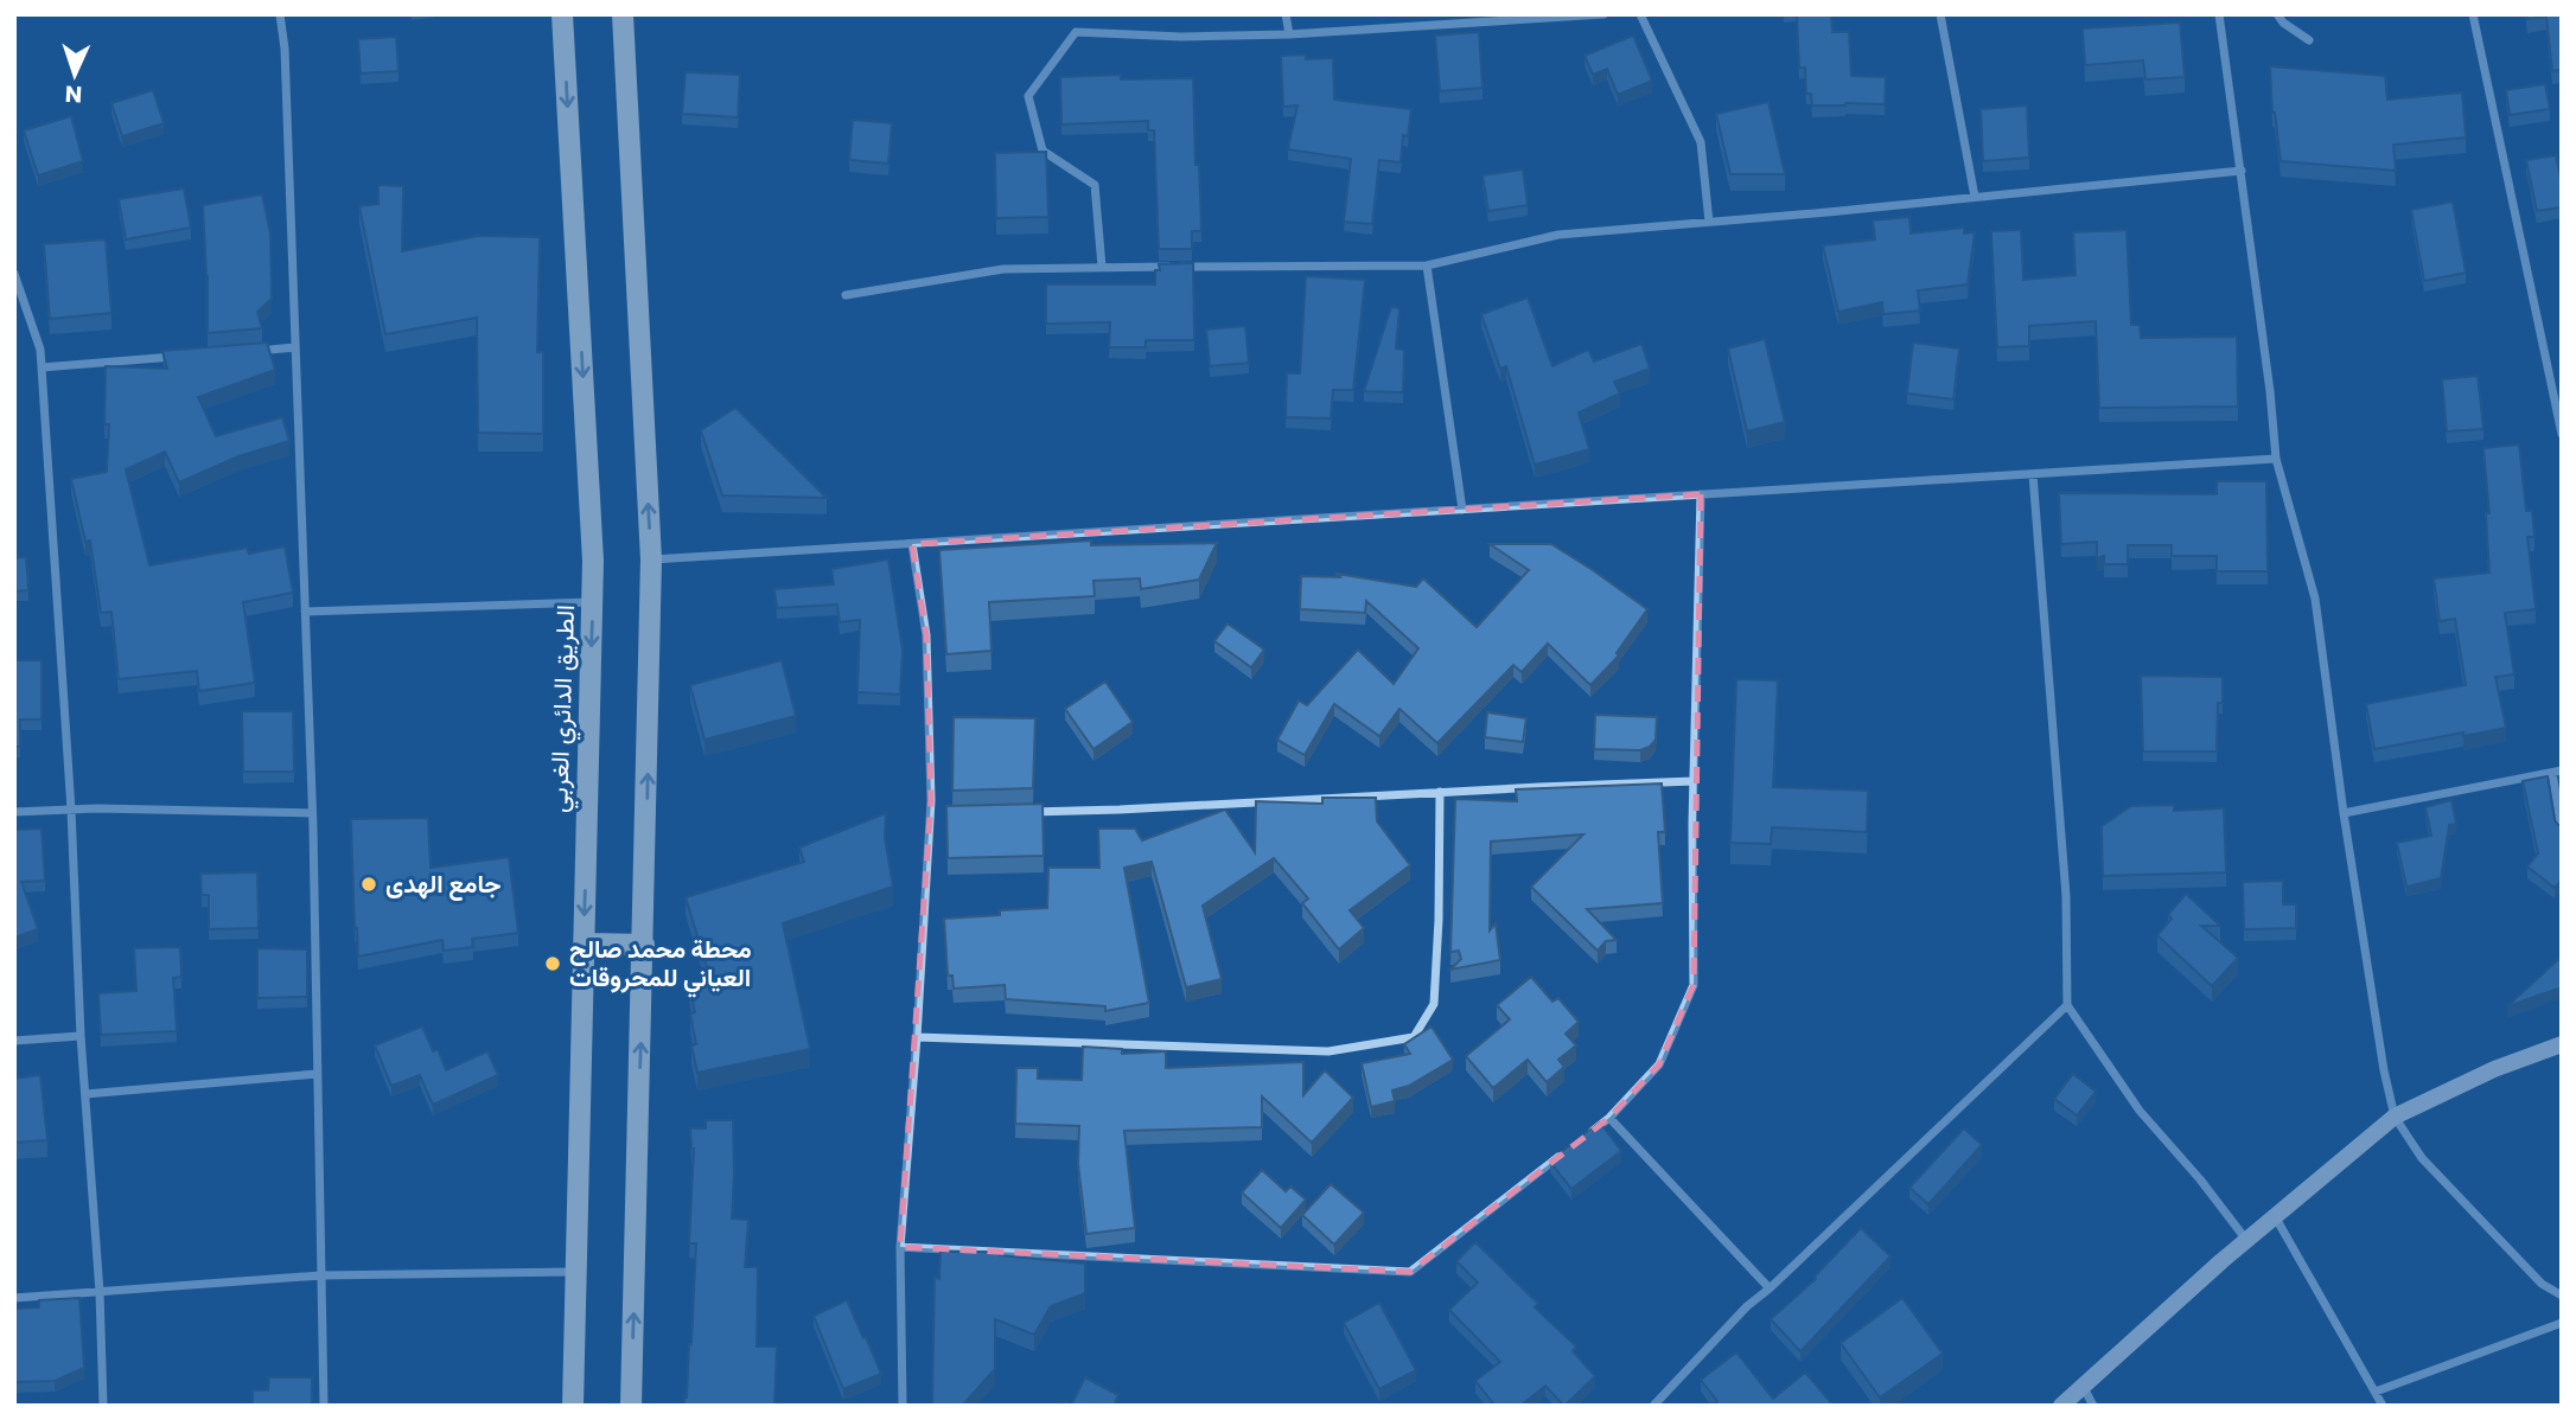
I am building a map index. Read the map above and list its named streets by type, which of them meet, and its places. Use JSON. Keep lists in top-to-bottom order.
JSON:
{
  "streets": {
    "main road": ["الطريق الدائري الغربي"]
  },
  "places": ["جامع الهدى", "محطة محمد صالح العياني للمحروقات"],
  "north": "bottom"
}
